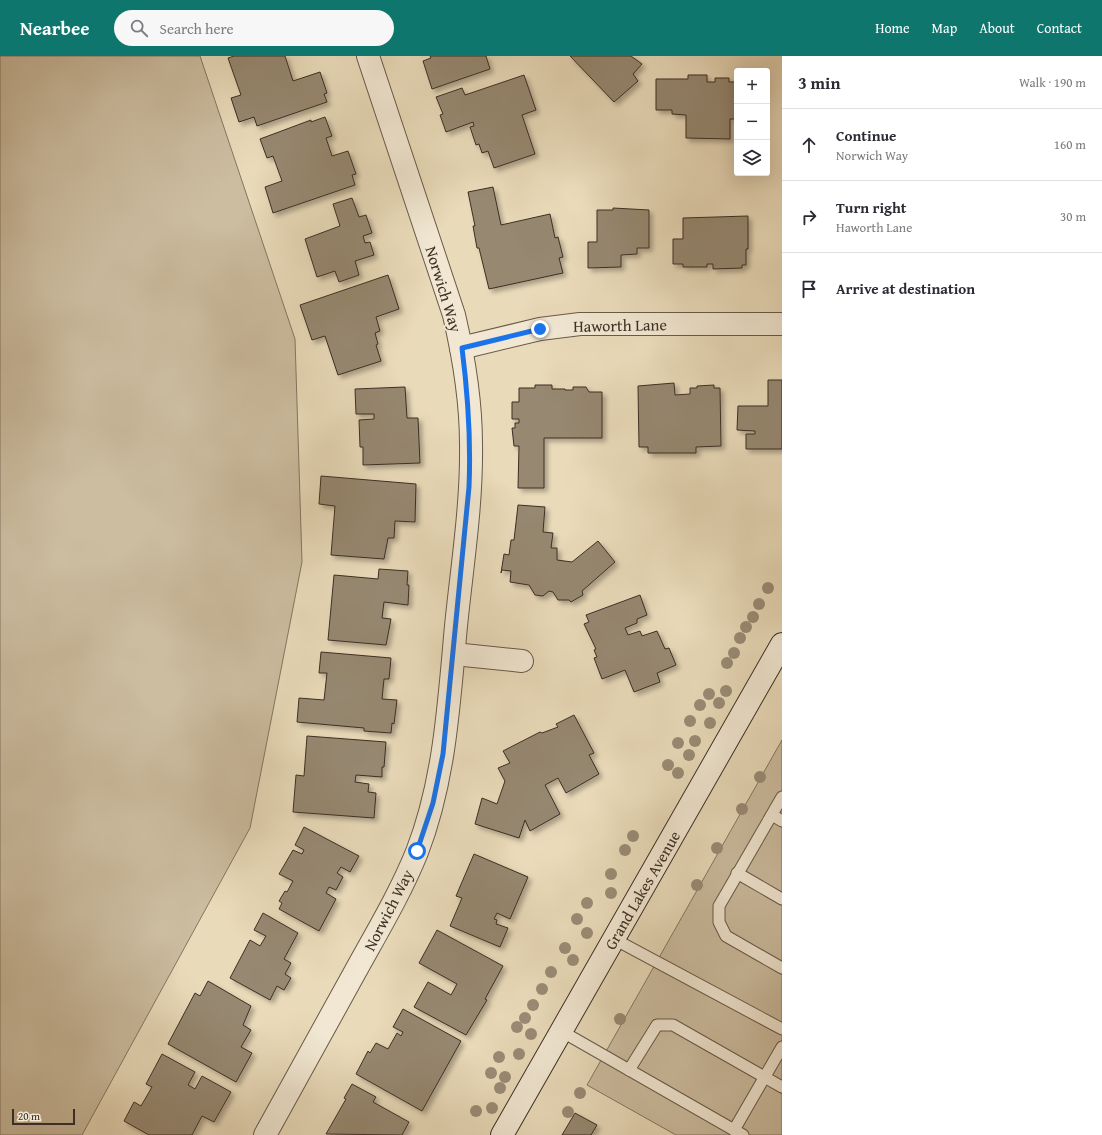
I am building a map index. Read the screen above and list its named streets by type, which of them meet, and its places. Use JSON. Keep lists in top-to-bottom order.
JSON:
{
  "streets": {
    "street": ["Norwich Way", "Haworth Lane", "Grand Lakes Avenue"]
  },
  "crossings": [
    ["Norwich Way", "Haworth Lane"]
  ],
  "scale_bar": "20 m",
  "page": {
    "header": "Nearbee",
    "search": "Search here",
    "nav": [
      "Home",
      "Map",
      "About",
      "Contact"
    ],
    "heading": ["3 min", "Walk · 190 m"],
    "map_buttons": ["+", "−"],
    "list": [
      ["Continue", "Norwich Way", "160 m"],
      ["Turn right", "Haworth Lane", "30 m"],
      "Arrive at destination"
    ],
    "scale": "20 m"
  }
}
